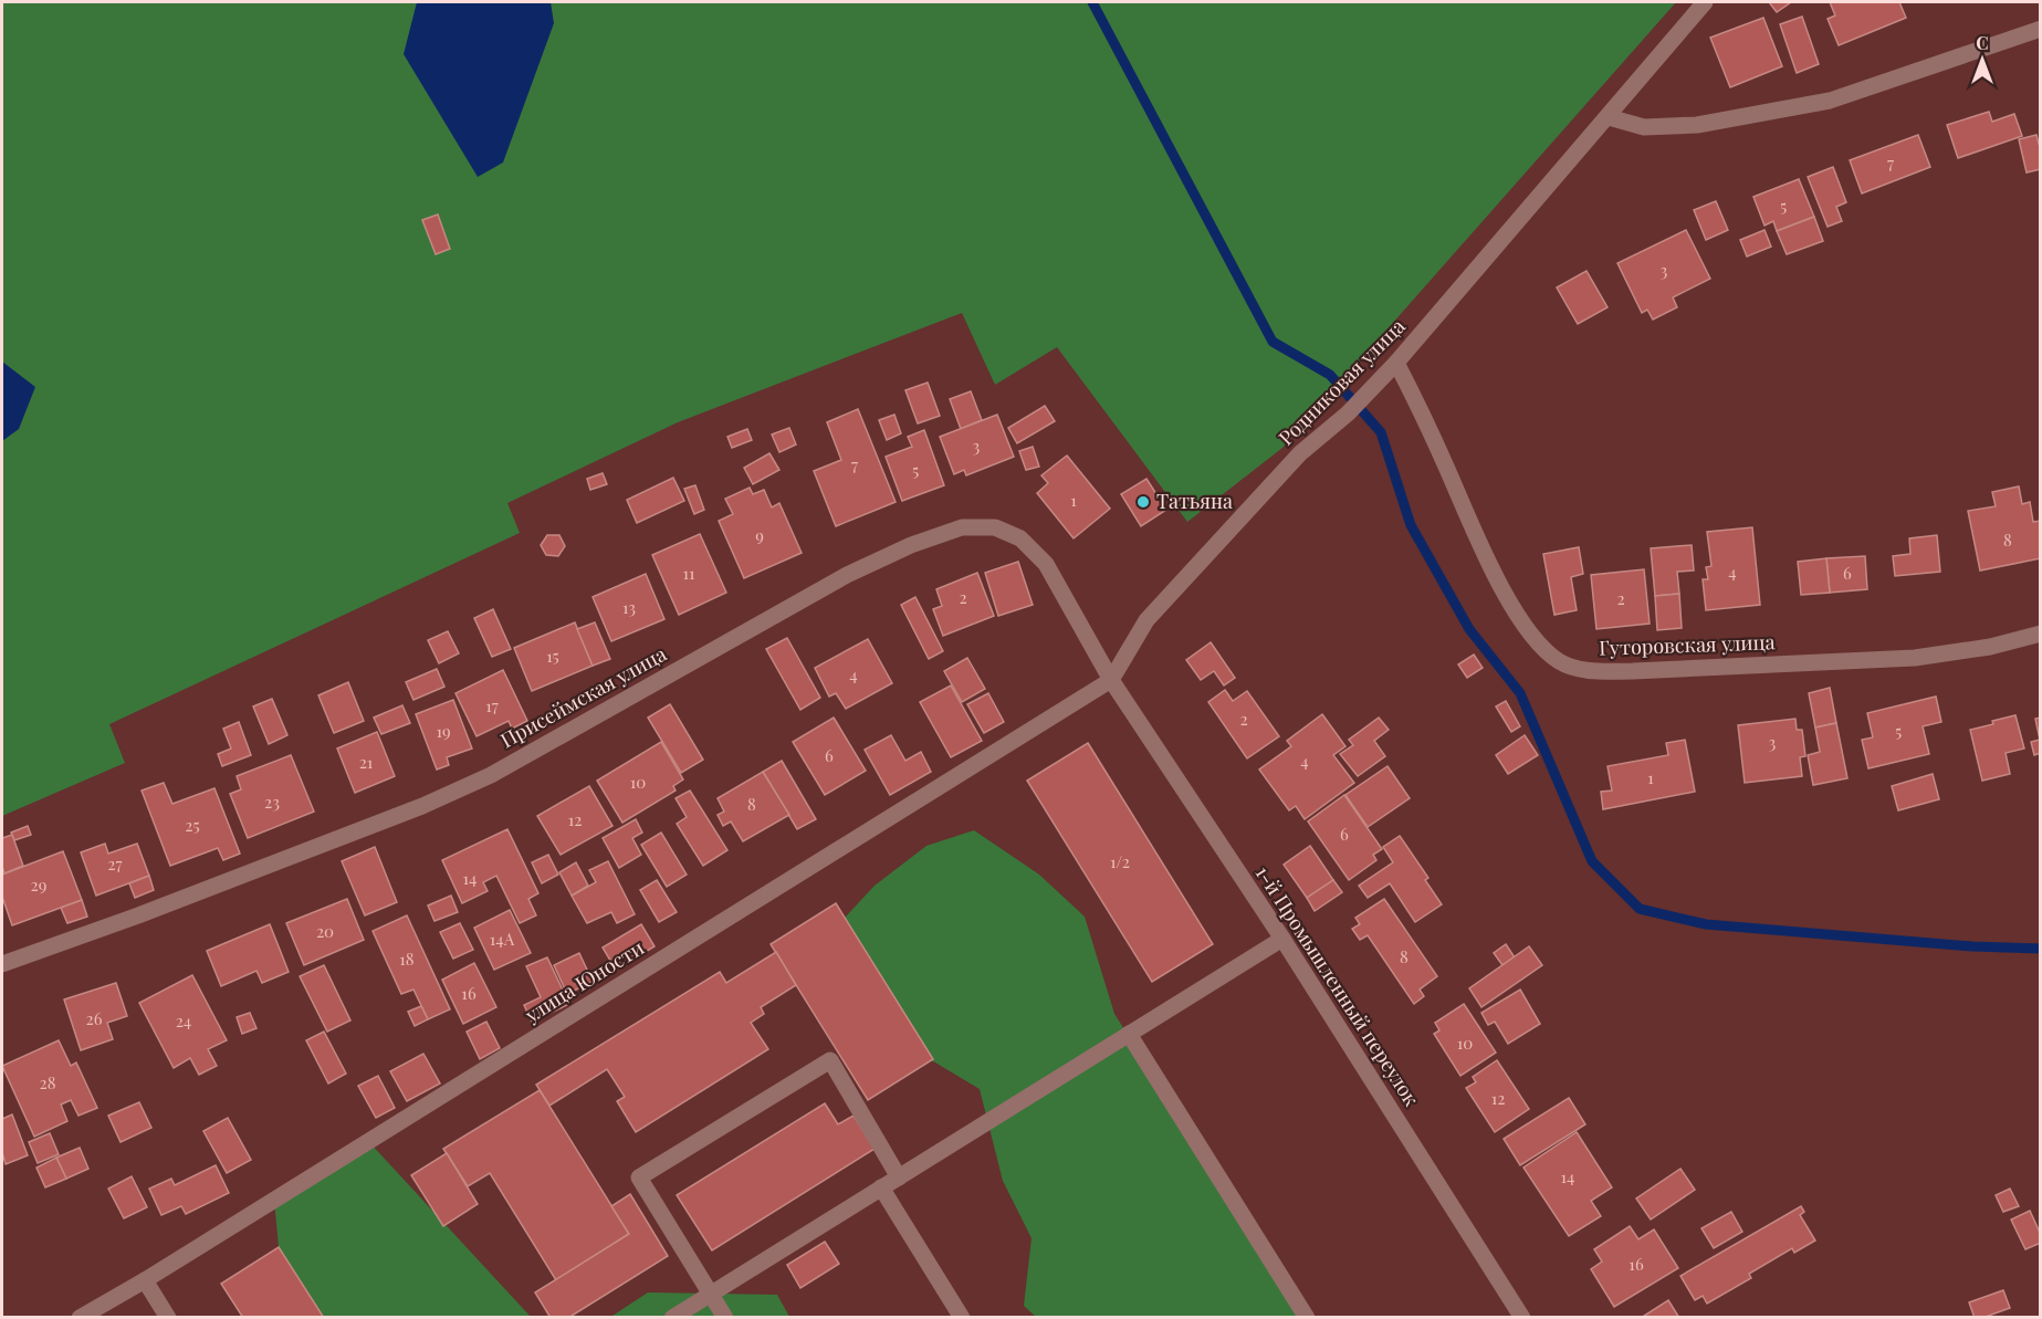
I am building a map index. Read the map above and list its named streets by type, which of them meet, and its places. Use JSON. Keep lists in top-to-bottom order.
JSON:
{
  "streets": {
    "street": [
      "Родниковая улица",
      "Гуторовская улица",
      "Присеймская улица",
      "улица Юности",
      "1-й Промышленный переулок"
    ]
  },
  "crossings": [
    ["Родниковая улица", "Гуторовская улица"],
    ["Родниковая улица", "Присеймская улица"],
    ["Родниковая улица", "улица Юности"],
    ["Родниковая улица", "1-й Промышленный переулок"],
    ["Присеймская улица", "улица Юности"],
    ["Присеймская улица", "1-й Промышленный переулок"],
    ["улица Юности", "1-й Промышленный переулок"]
  ],
  "places": ["Татьяна"],
  "house_numbers": [
    "7",
    "5",
    "3",
    "3",
    "7",
    "5",
    "1",
    "9",
    "8",
    "4",
    "11",
    "6",
    "2",
    "2",
    "13",
    "15",
    "4",
    "17",
    "2",
    "19",
    "5",
    "3",
    "6",
    "4",
    "21",
    "1",
    "10",
    "23",
    "8",
    "12",
    "25",
    "6",
    "1/2",
    "27",
    "14",
    "29",
    "20",
    "14А",
    "8",
    "18",
    "16",
    "26",
    "24",
    "10",
    "28",
    "12",
    "14",
    "16"
  ],
  "north": "top"
}
